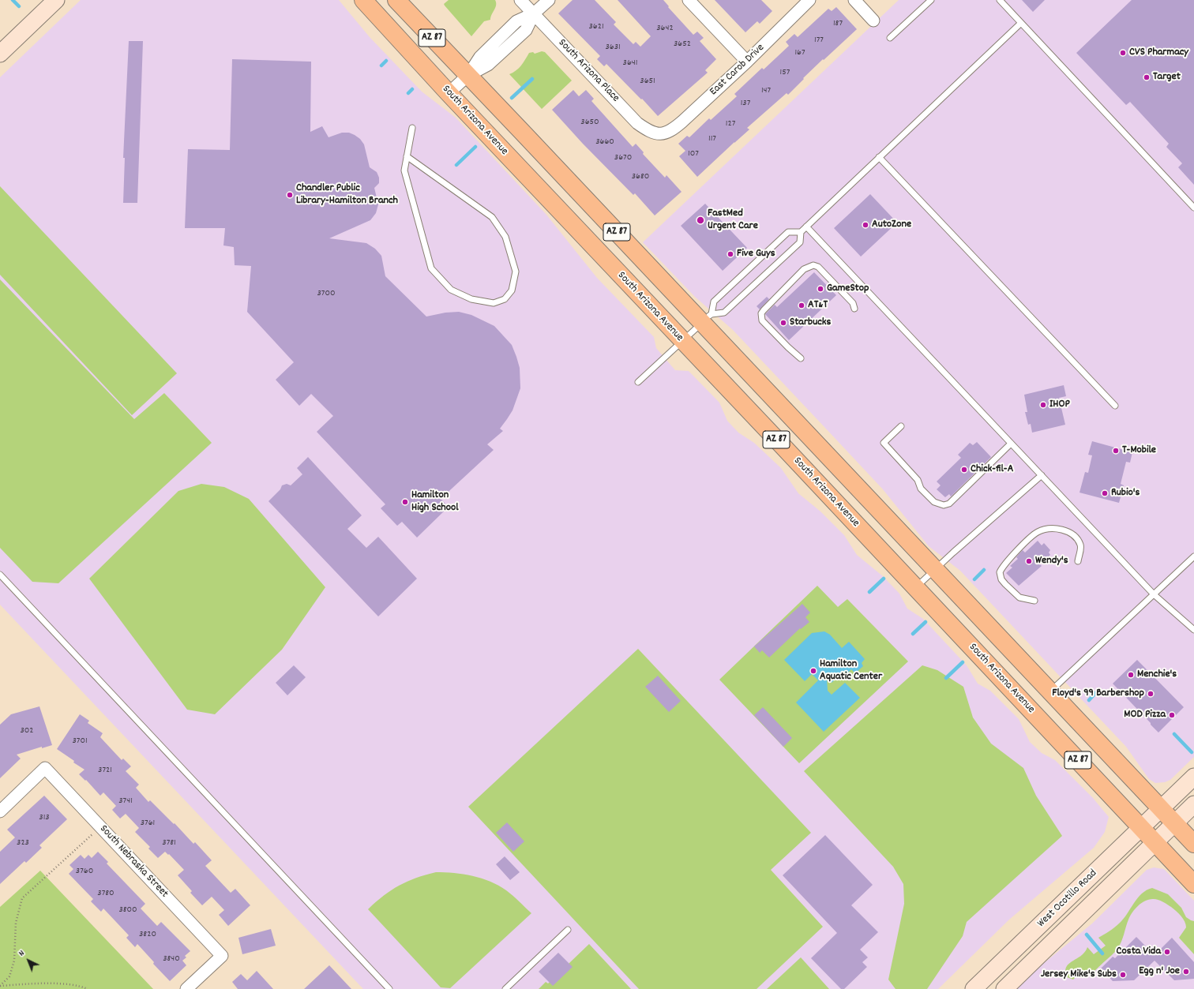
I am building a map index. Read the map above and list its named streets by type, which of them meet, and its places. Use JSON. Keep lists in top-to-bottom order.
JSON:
{
  "streets": {
    "main road": ["AZ 87", "South Arizona Avenue", "West Ocotillo Road"],
    "street": ["East Carob Drive", "South Arizona Place", "South Nebraska Street"]
  },
  "crossings": [
    ["AZ 87", "West Ocotillo Road"],
    ["East Carob Drive", "South Arizona Place"],
    ["South Arizona Avenue", "West Ocotillo Road"]
  ],
  "places": [
    "CVS Pharmacy",
    "Target",
    "Chandler Public Library-Hamilton Branch",
    "FastMed Urgent Care",
    "AutoZone",
    "Five Guys",
    "GameStop",
    "AT&T",
    "Starbucks",
    "IHOP",
    "T-Mobile",
    "Chick-fil-A",
    "Rubio's",
    "Hamilton High School",
    "Wendy's",
    "Hamilton Aquatic Center",
    "Menchie's",
    "Floyd's 99 Barbershop",
    "MOD Pizza",
    "Costa Vida",
    "Egg n' Joe",
    "Jersey Mike's Subs"
  ],
  "house_numbers": [
    "187",
    "3621",
    "3642",
    "177",
    "3652",
    "3631",
    "167",
    "3641",
    "157",
    "3651",
    "147",
    "137",
    "3650",
    "127",
    "117",
    "3660",
    "107",
    "3670",
    "3680",
    "3700",
    "302",
    "3701",
    "3721",
    "3741",
    "313",
    "3761",
    "323",
    "3781",
    "3760",
    "3780",
    "3800",
    "3820",
    "3840"
  ],
  "north": "top left"
}
